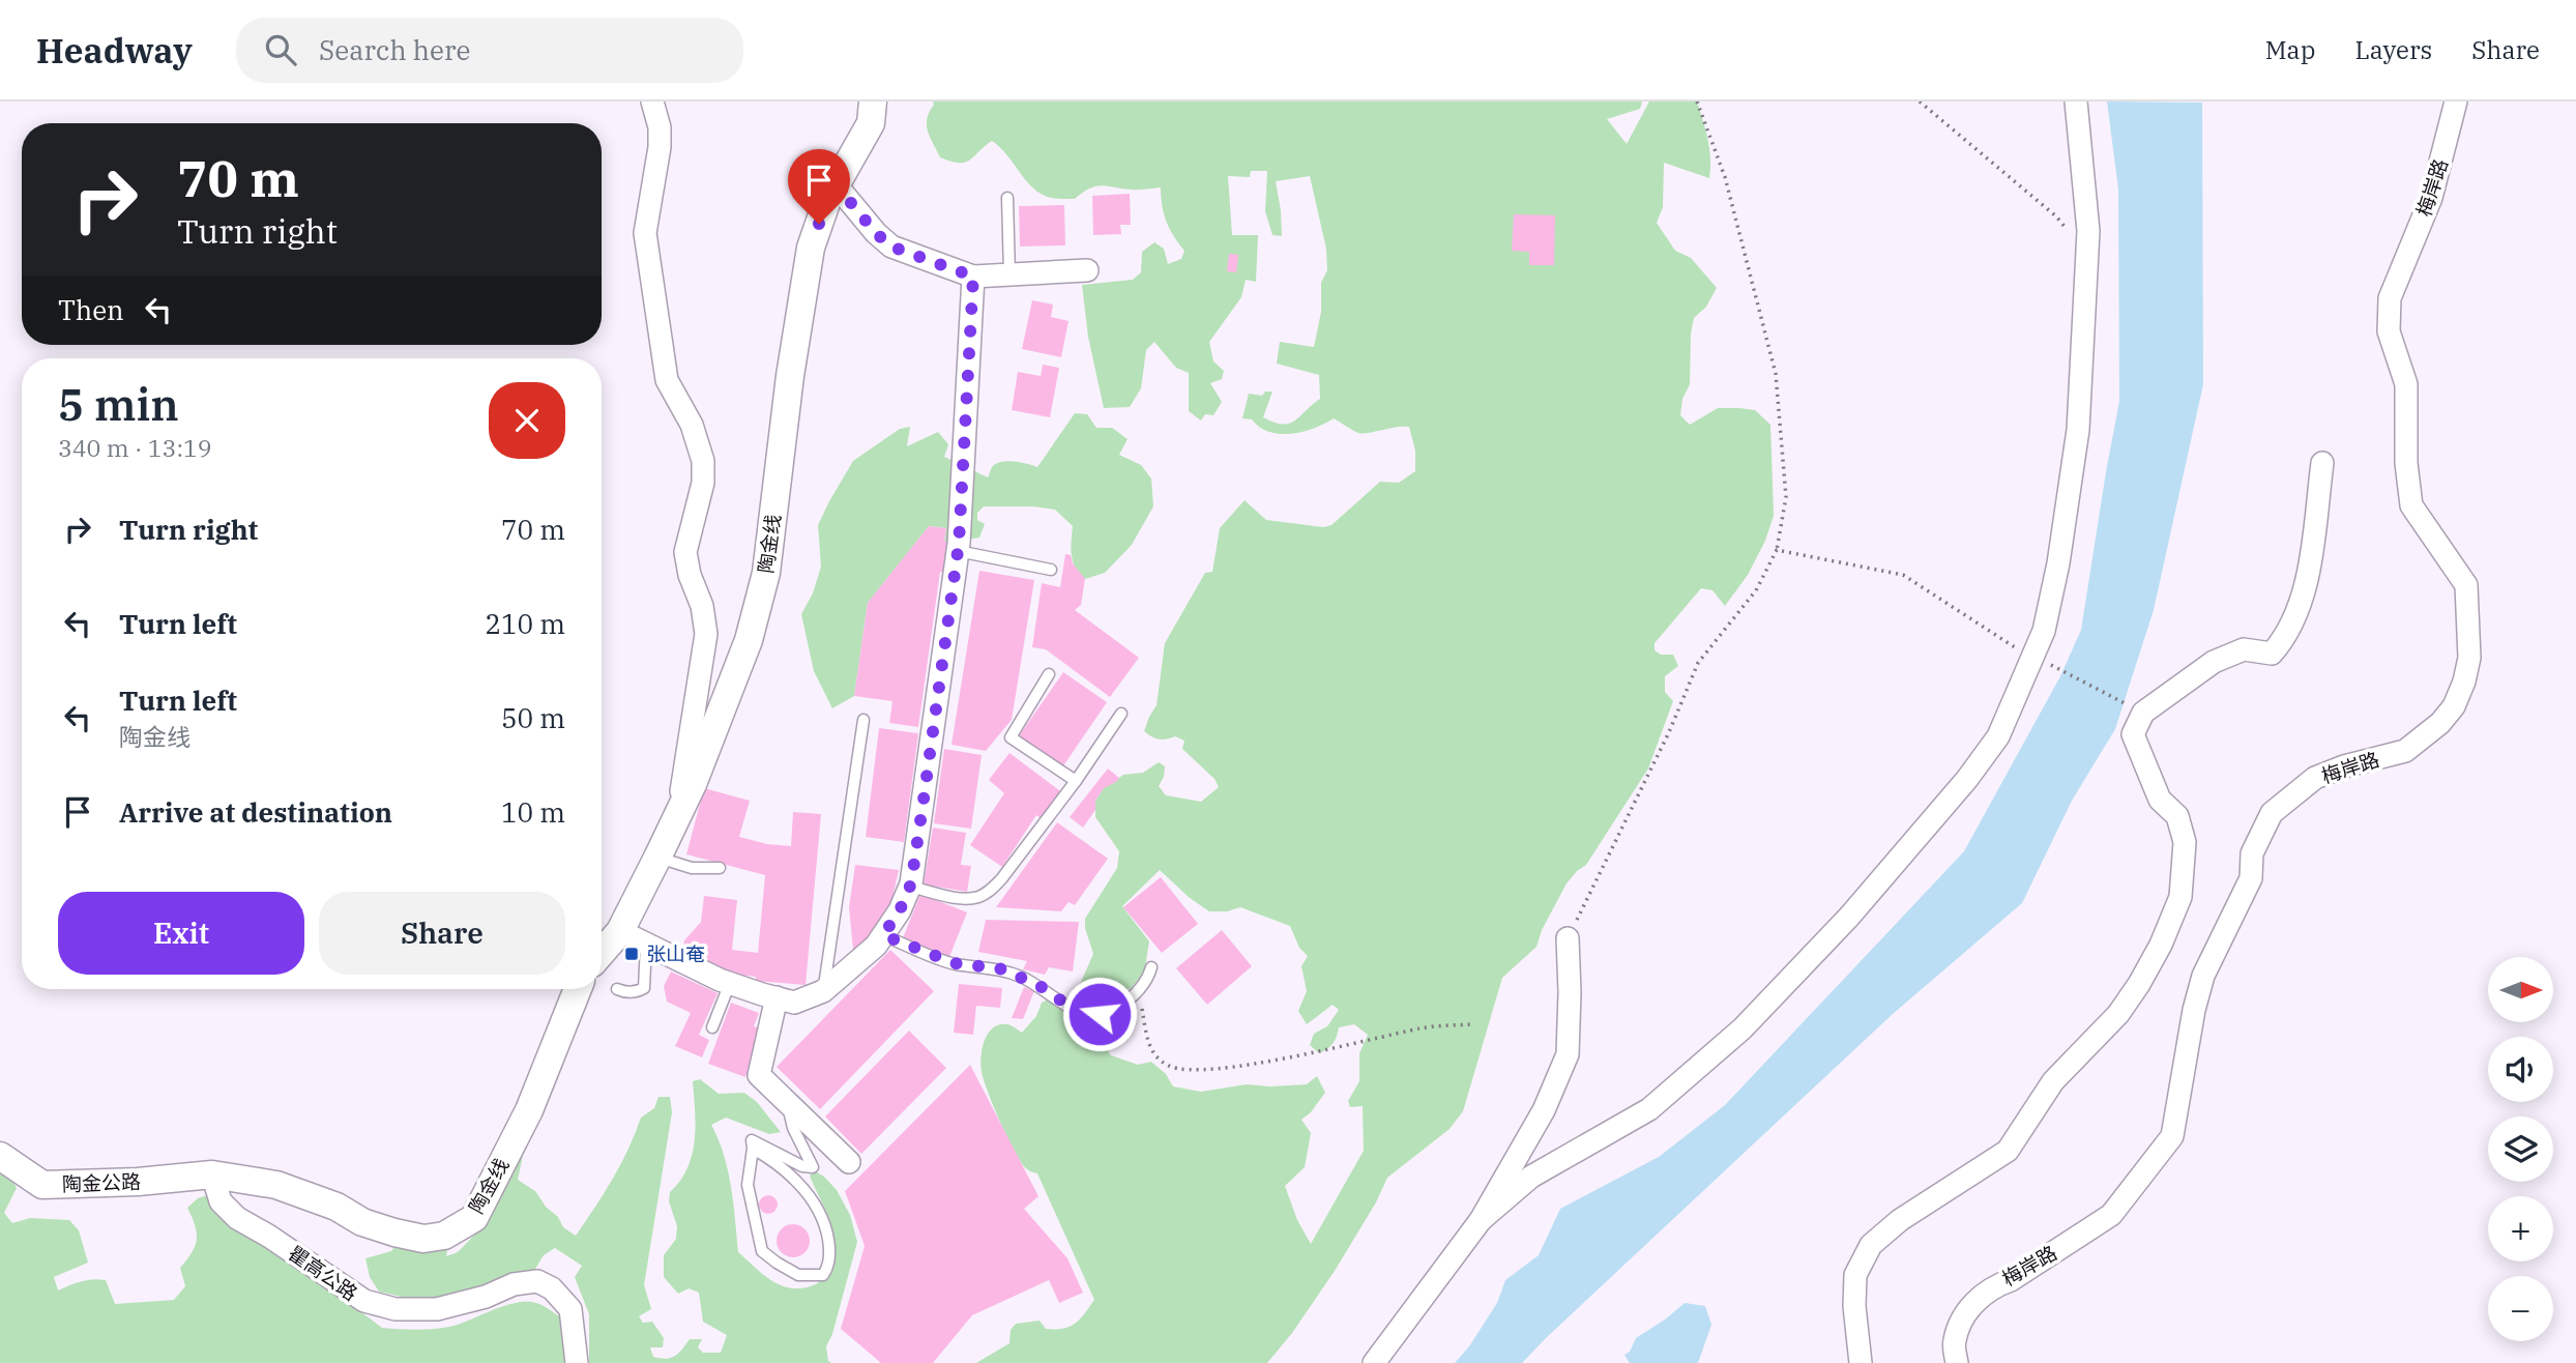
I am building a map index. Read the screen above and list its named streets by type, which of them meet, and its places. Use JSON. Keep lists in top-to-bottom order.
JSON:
{
  "streets": {
    "street": [
      "梅岸路",
      "陶金线",
      "陶金公路",
      "瞿高公路"
    ]
  },
  "crossings": [
    ["陶金线", "陶金公路"],
    ["陶金线", "瞿高公路"],
    ["陶金公路", "瞿高公路"]
  ],
  "places": {
    "transit": ["张山奄"]
  },
  "north": "right",
  "page": {
    "header": "Headway",
    "search": "Search here",
    "nav": ["Map", "Layers", "Share"],
    "turn": ["70 m", "Turn right"],
    "then": "Then",
    "heading": ["5 min", "340 m · 13:19"],
    "list": [
      {
        "name": "Turn right",
        "value": "70 m"
      },
      {
        "name": "Turn left",
        "value": "210 m"
      },
      {
        "name": "Turn left",
        "note": "陶金线",
        "value": "50 m"
      },
      {
        "name": "Arrive at destination",
        "value": "10 m"
      }
    ],
    "buttons": ["Exit", "Share"],
    "map_buttons": ["+", "−"]
  }
}
